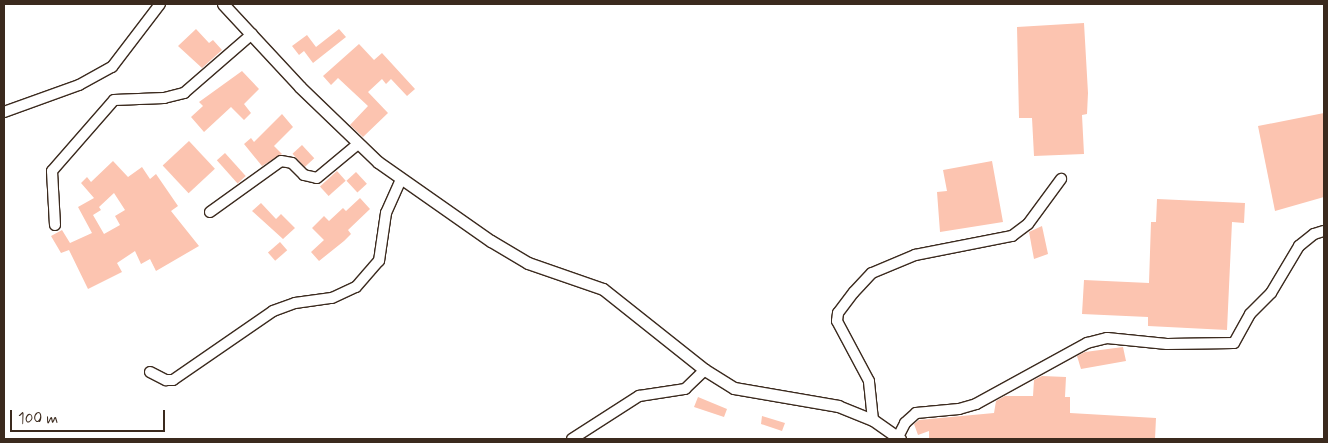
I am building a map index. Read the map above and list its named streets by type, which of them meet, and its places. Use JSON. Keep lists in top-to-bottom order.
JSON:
{
  "scale_bar": "100 m"
}
